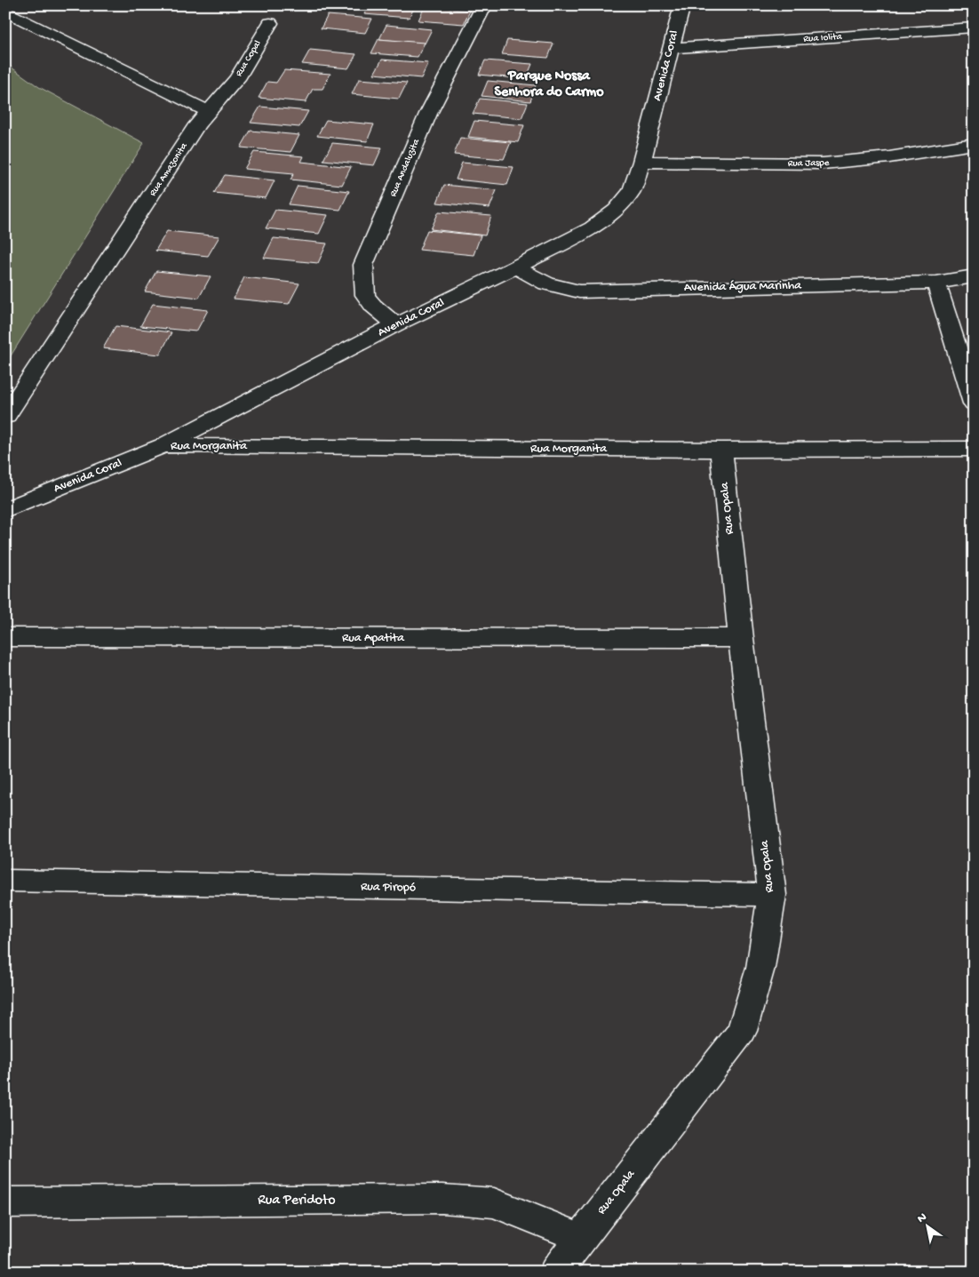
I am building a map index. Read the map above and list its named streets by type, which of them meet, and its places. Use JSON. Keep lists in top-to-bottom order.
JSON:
{
  "streets": {
    "street": [
      "Rua Iolita",
      "Rua Copal",
      "Avenida Coral",
      "Rua Jaspe",
      "Rua Andaluzita",
      "Rua Amazonita",
      "Avenida Água Marinha",
      "Rua Morganita",
      "Rua Opala",
      "Rua Apatita",
      "Rua Piropó",
      "Rua Peridoto"
    ]
  },
  "crossings": [
    ["Rua Iolita", "Avenida Coral"],
    ["Rua Copal", "Rua Amazonita"],
    ["Avenida Coral", "Rua Jaspe"],
    ["Avenida Coral", "Rua Andaluzita"],
    ["Avenida Coral", "Avenida Água Marinha"],
    ["Avenida Coral", "Rua Morganita"],
    ["Rua Morganita", "Rua Opala"],
    ["Rua Opala", "Rua Apatita"],
    ["Rua Opala", "Rua Piropó"],
    ["Rua Opala", "Rua Peridoto"]
  ],
  "districts": ["Parque Nossa Senhora do Carmo"],
  "north": "top left"
}
